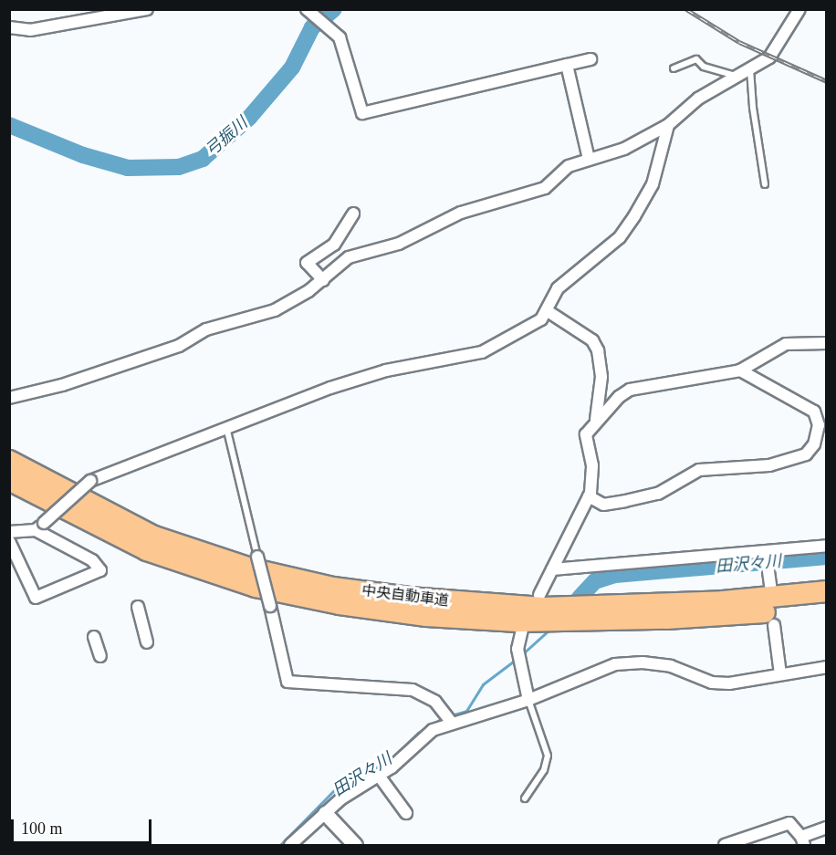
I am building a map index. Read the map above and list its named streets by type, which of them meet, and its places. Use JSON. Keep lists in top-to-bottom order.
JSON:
{
  "streets": {
    "highway": ["中央自動車道"]
  },
  "water": ["弓振川", "田沢々川"],
  "scale_bar": "100 m"
}
